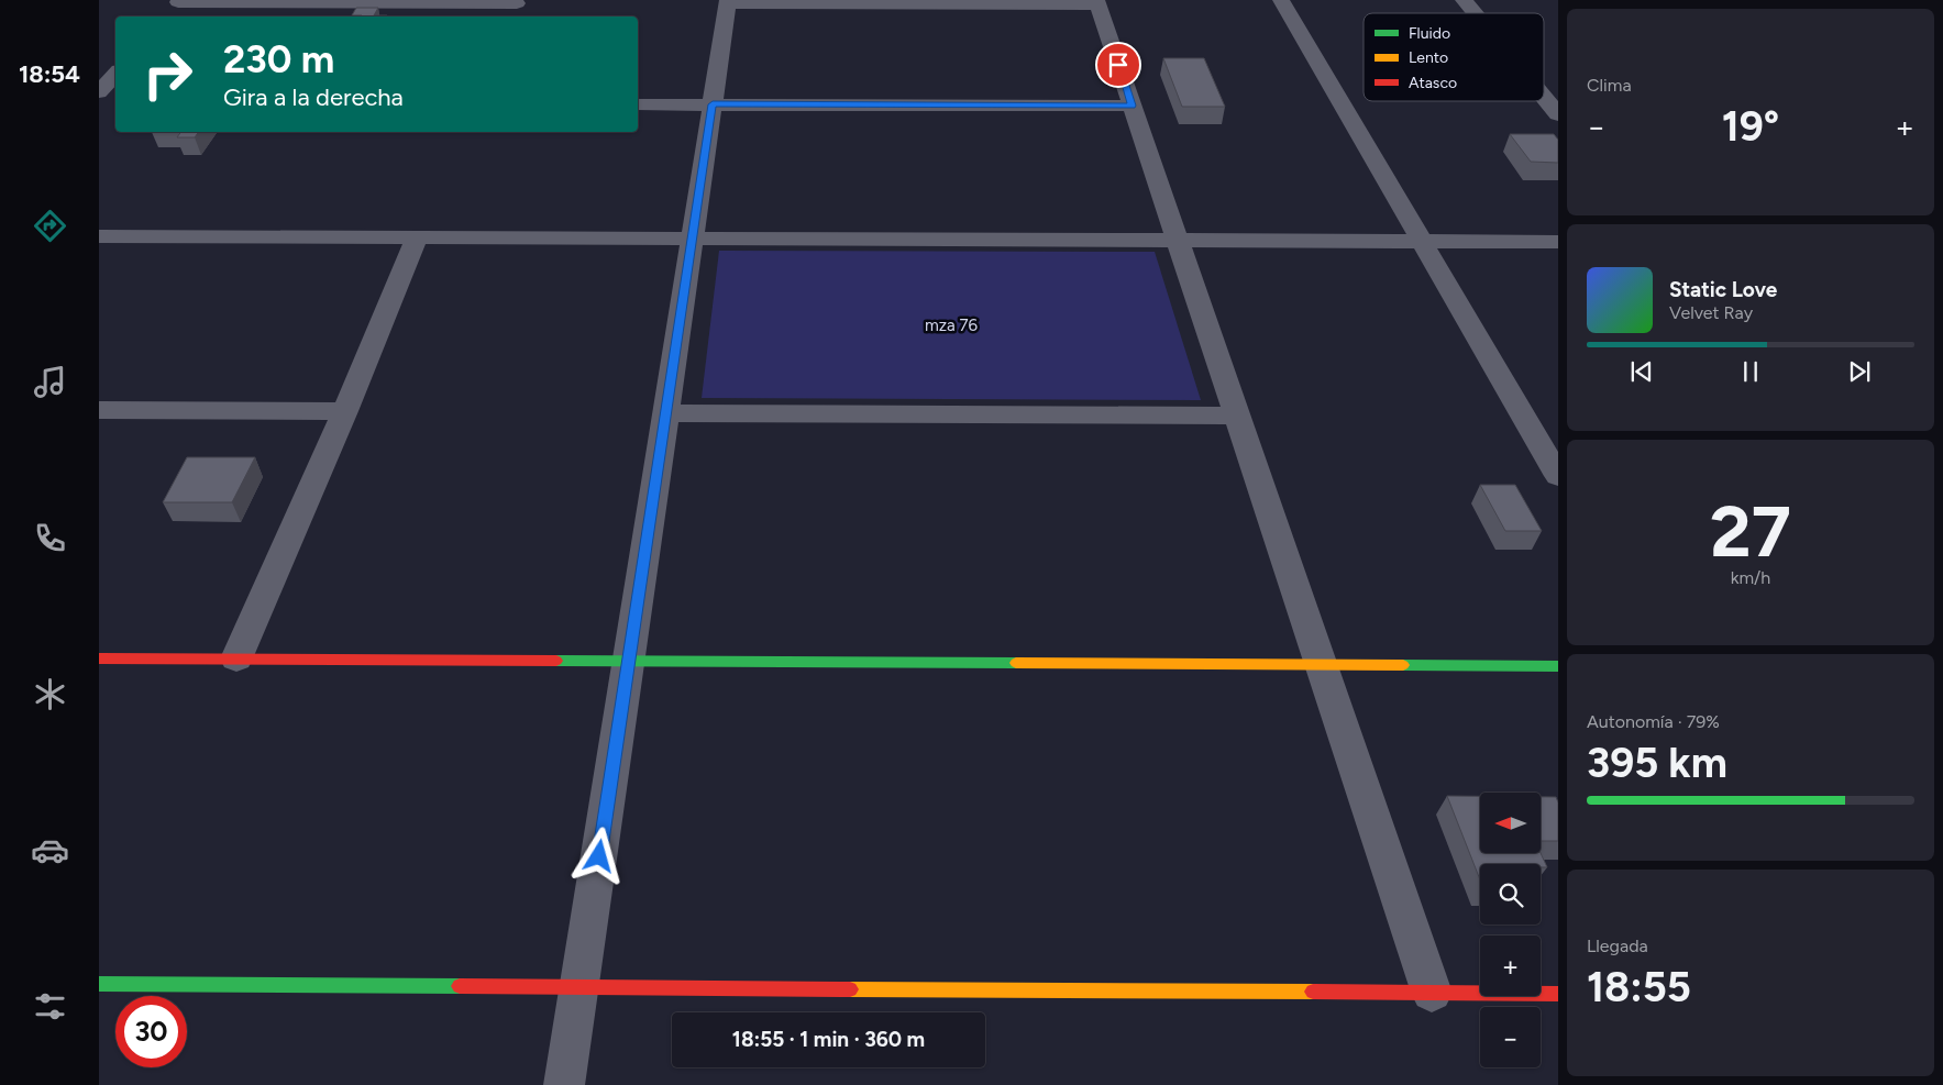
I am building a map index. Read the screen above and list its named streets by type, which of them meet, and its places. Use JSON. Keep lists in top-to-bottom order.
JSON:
{
  "parks": ["mza 76"],
  "legend": ["Fluido", "Lento", "Atasco"],
  "north": "left",
  "page": {
    "tabs": "18:54",
    "tile": [
      "Clima",
      ["27", "km/h"],
      ["Autonomía · 79%", "395 km"],
      ["Llegada", "18:55"]
    ],
    "turn": ["230 m", "Gira a la derecha"],
    "heat": ["−", "19°", "+"],
    "song": ["Static Love", "Velvet Ray"],
    "map_buttons": ["+", "−"],
    "limit": "30",
    "trip": "18:55 · 1 min · 360 m"
  }
}
